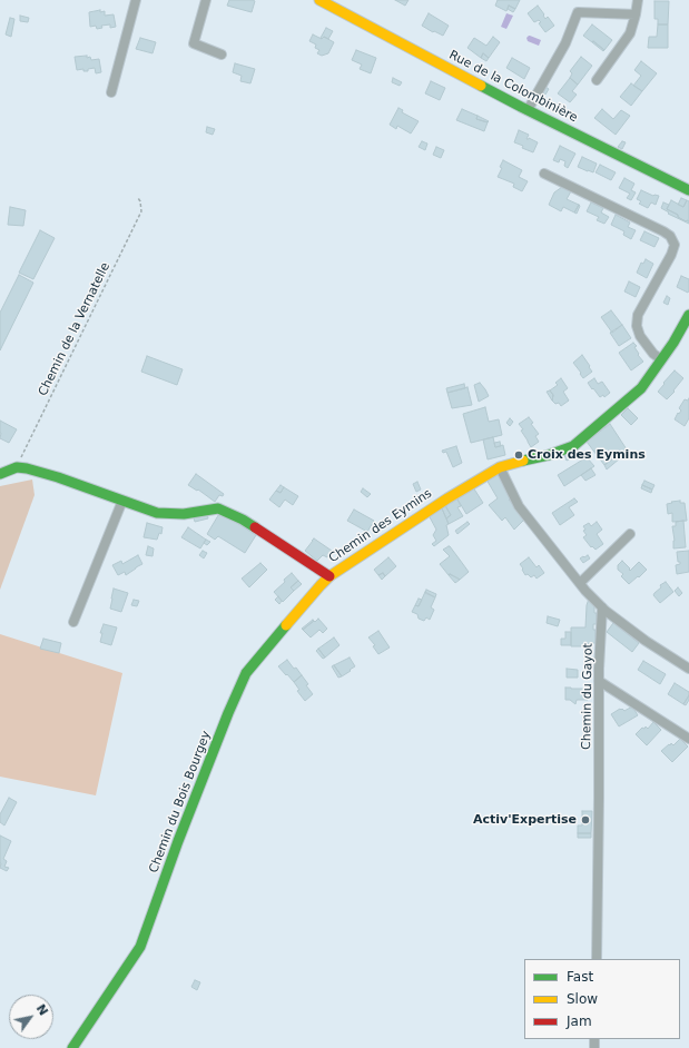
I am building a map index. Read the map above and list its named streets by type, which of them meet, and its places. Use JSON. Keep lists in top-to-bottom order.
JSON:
{
  "streets": {
    "street": [
      "Rue de la Colombinière",
      "Chemin des Eymins",
      "Chemin du Gayot",
      "Chemin du Bois Bourgey"
    ],
    "path": ["Chemin de la Vernatelle"]
  },
  "crossings": [
    ["Chemin de la Vernatelle", "Chemin des Eymins"],
    ["Chemin des Eymins", "Chemin du Bois Bourgey"]
  ],
  "places": ["Croix des Eymins", "Activ'Expertise"],
  "legend": ["Fast", "Slow", "Jam"],
  "north": "top right"
}
